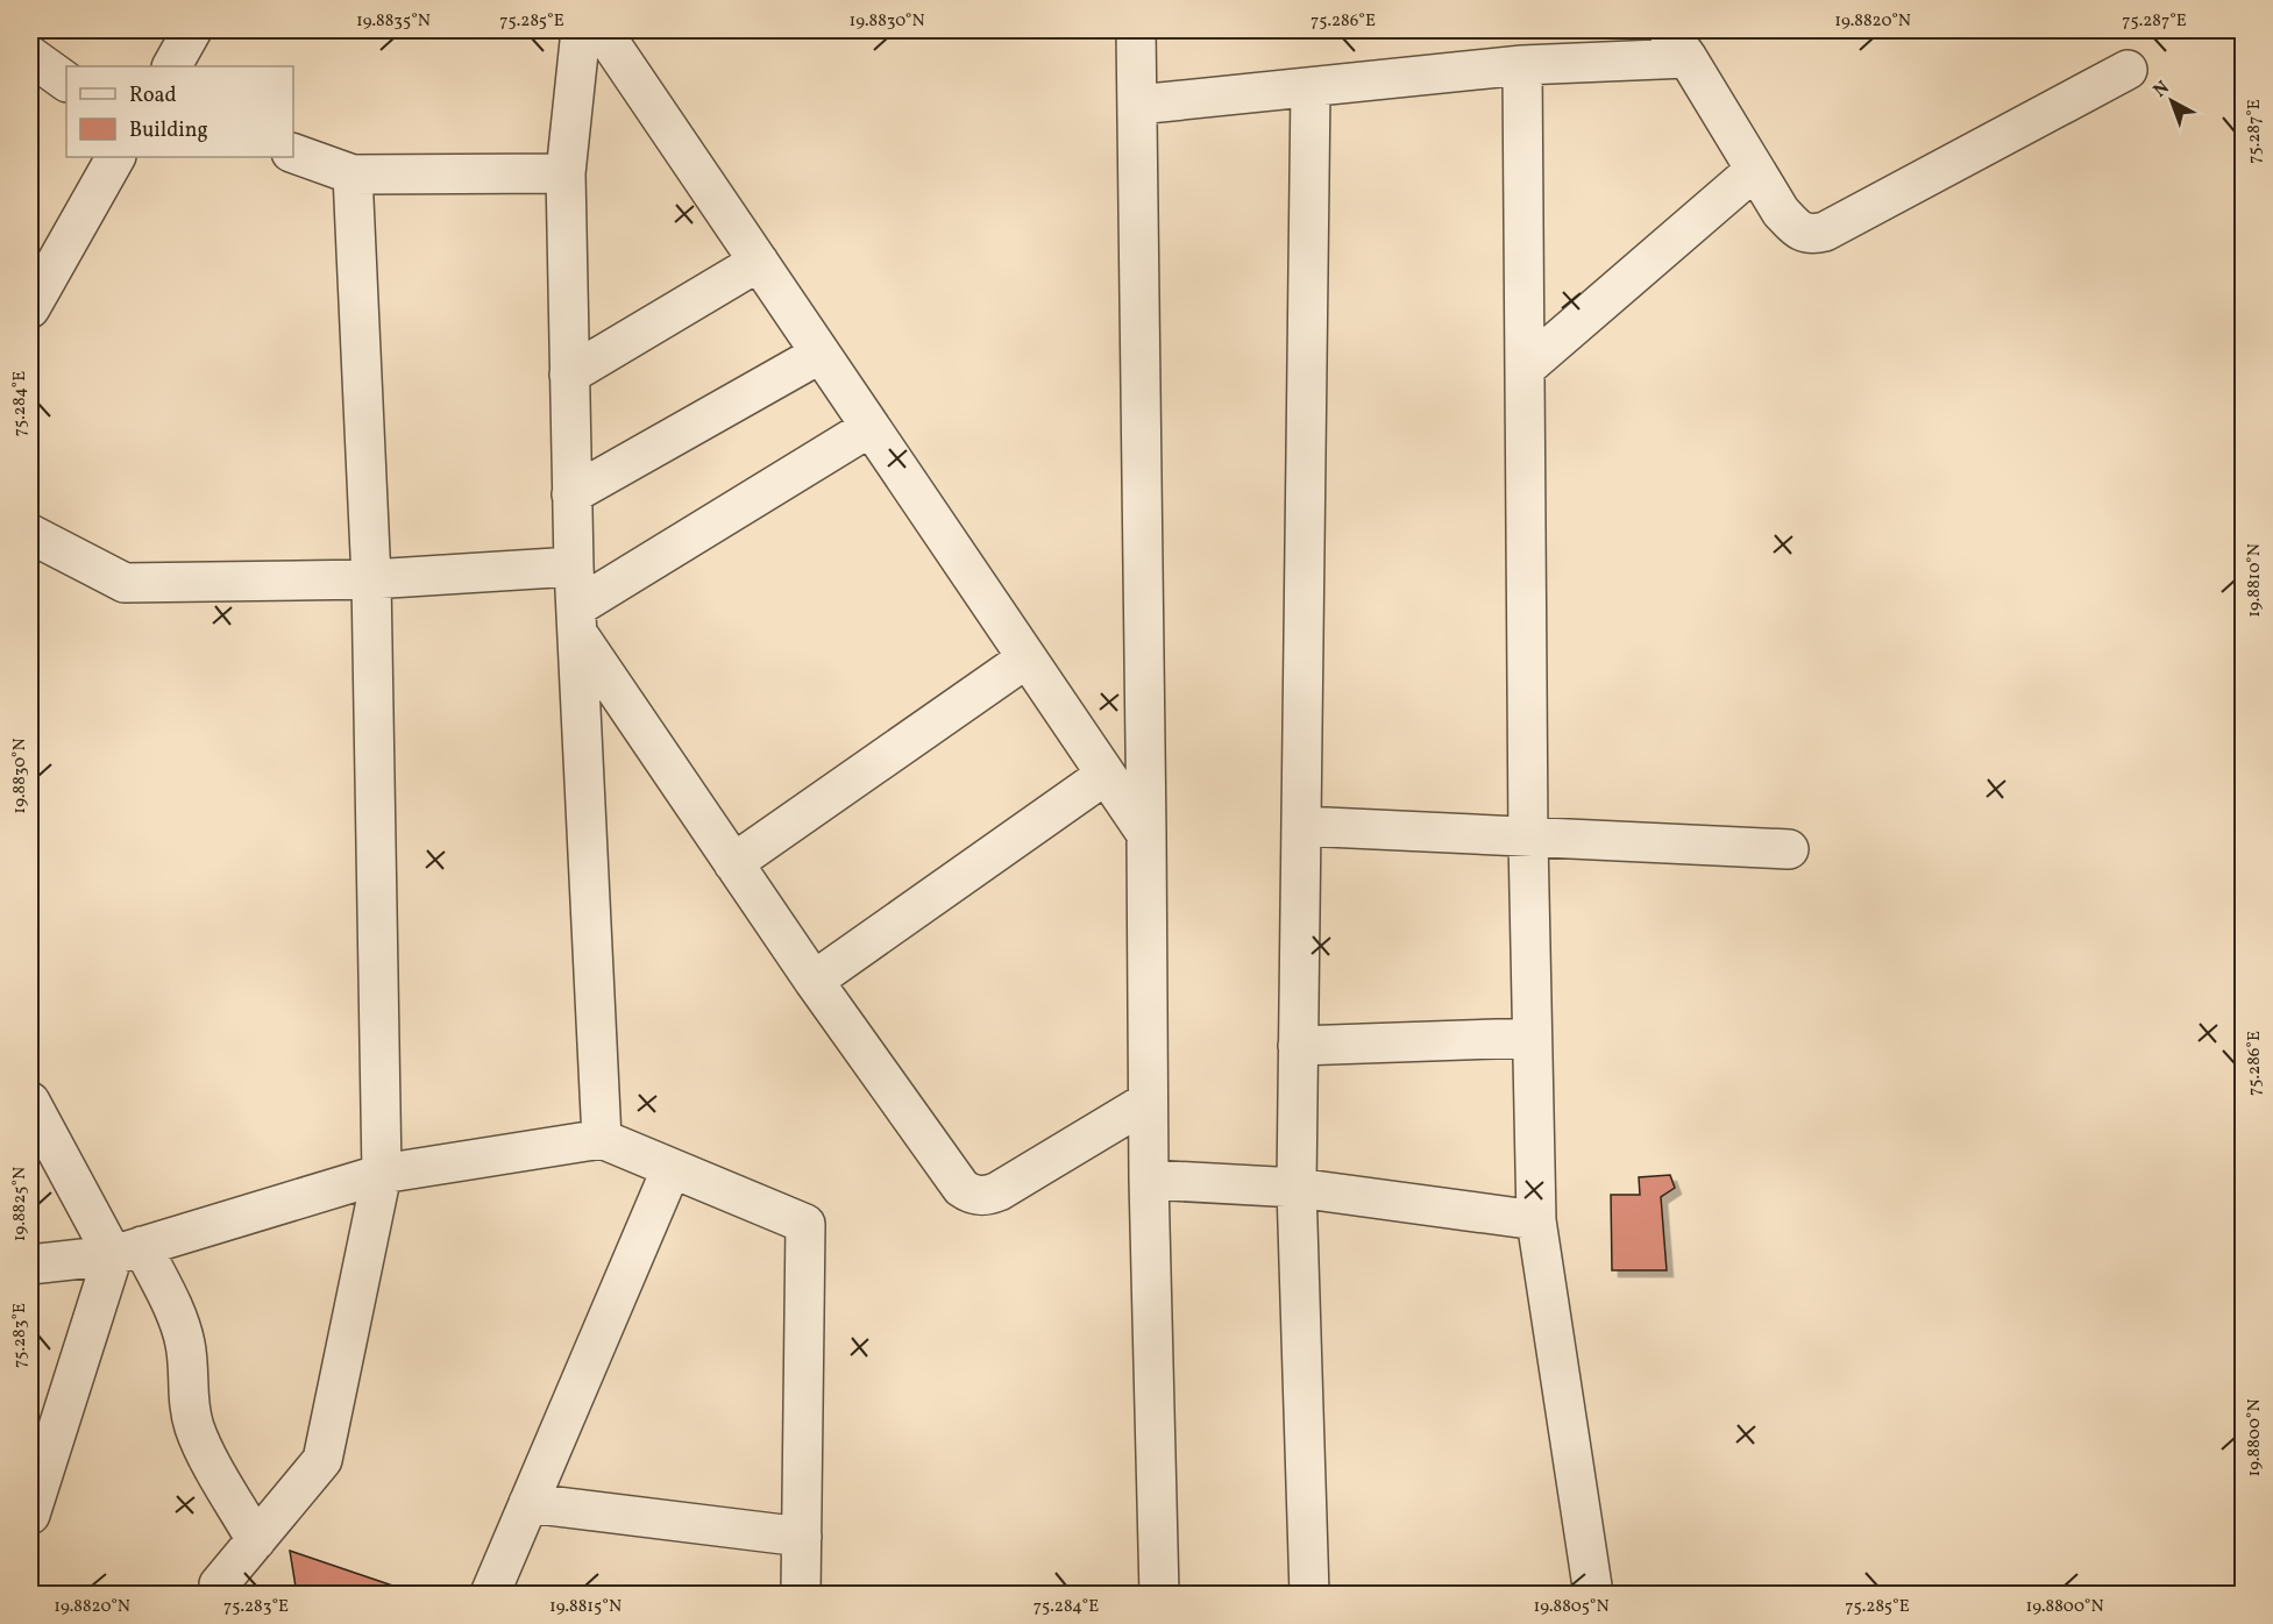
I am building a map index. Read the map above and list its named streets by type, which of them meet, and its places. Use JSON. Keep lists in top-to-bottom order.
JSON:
{
  "legend": ["Road", "Building"],
  "north": "top left",
  "coordinates": [
    "19.8835°N",
    "75.285°E",
    "19.8830°N",
    "75.286°E",
    "19.8820°N",
    "75.287°E",
    "75.284°E",
    "19.8810°N",
    "19.8825°N",
    "75.283°E",
    "19.8800°N",
    "19.8815°N",
    "19.8805°N"
  ]
}
